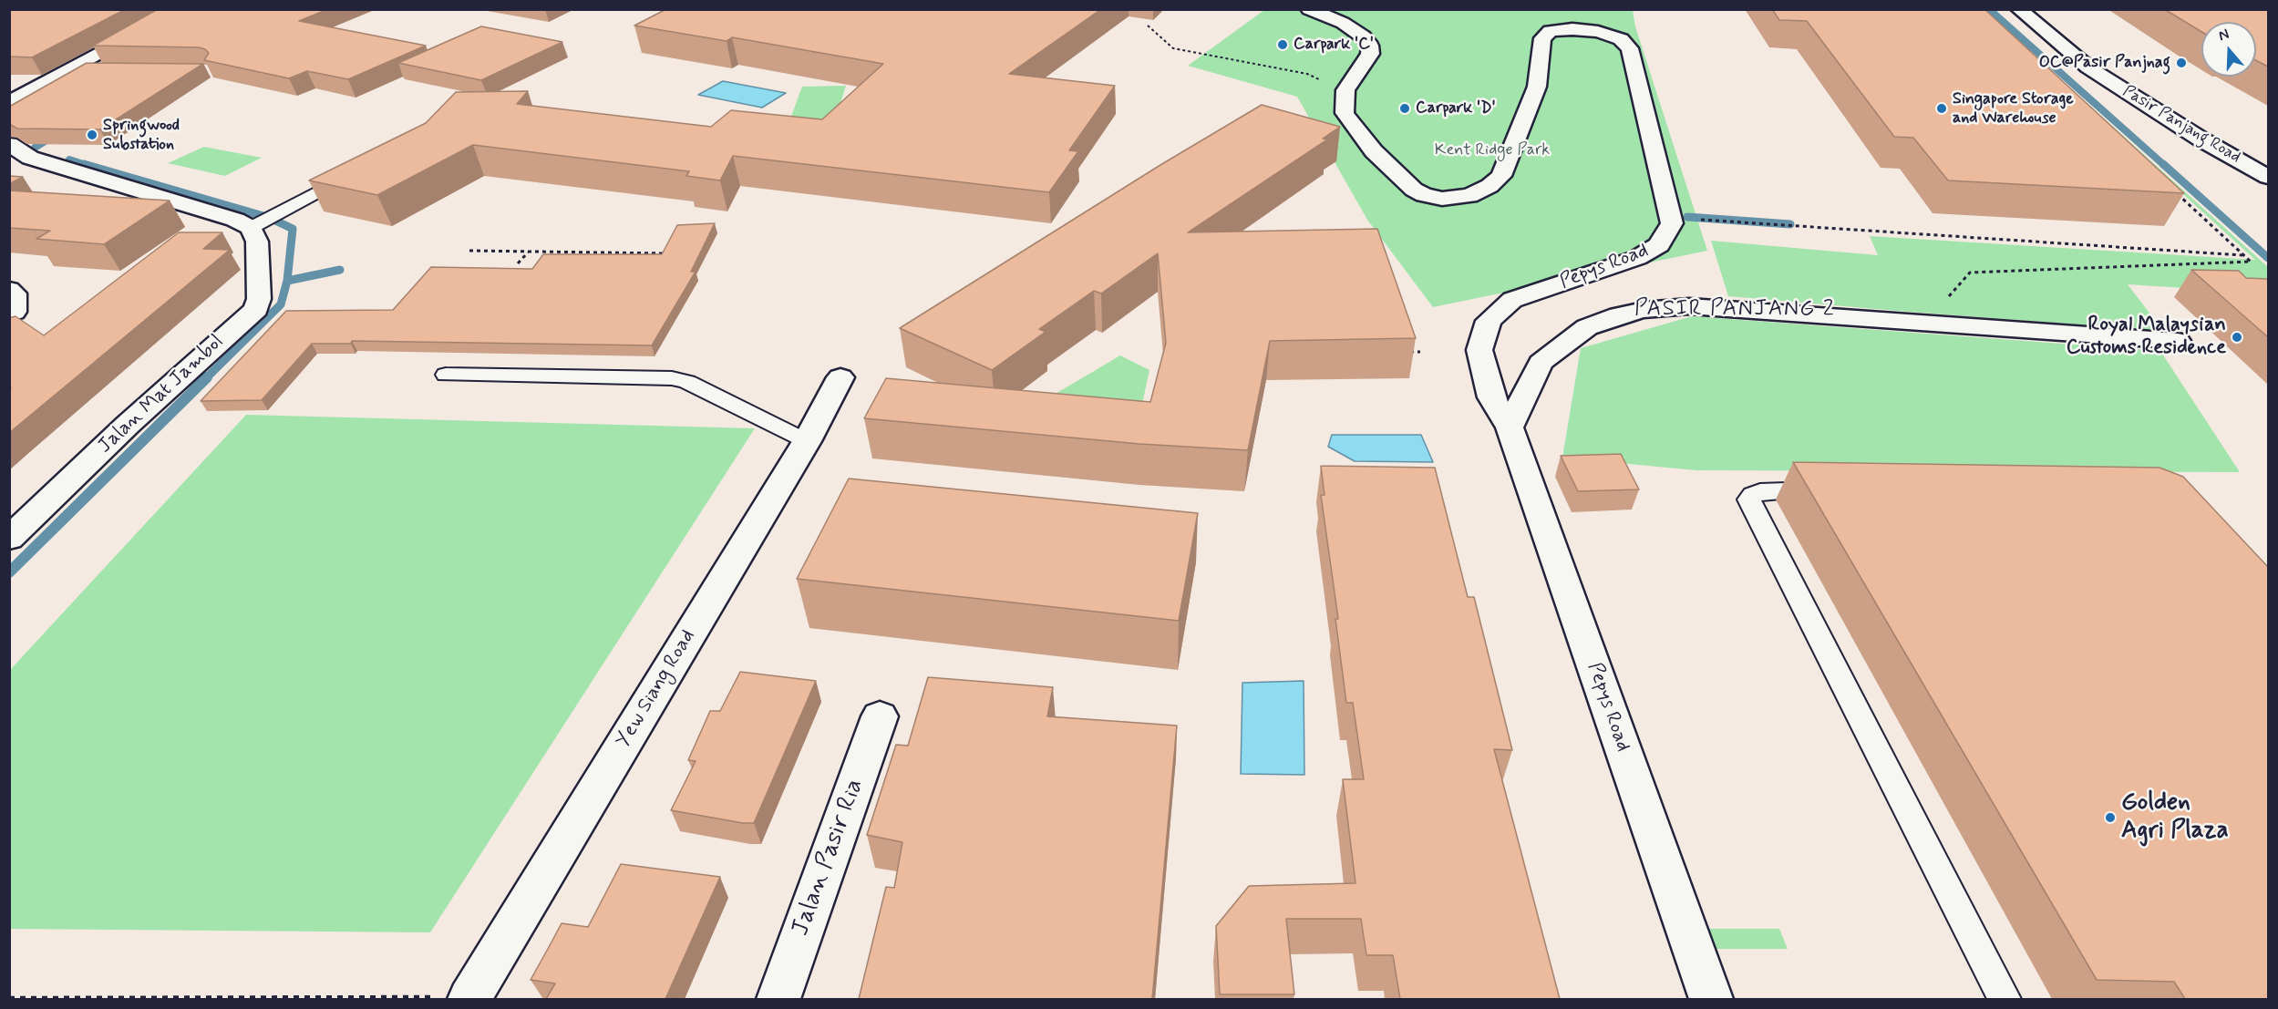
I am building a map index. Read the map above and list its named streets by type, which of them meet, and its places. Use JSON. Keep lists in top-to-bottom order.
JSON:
{
  "streets": {
    "street": [
      "Pasir Panjang Road",
      "Pepys Road",
      "Jalan Mat Jambol",
      "Yew Siang Road",
      "Jalan Pasir Ria"
    ]
  },
  "districts": ["PASIR PANJANG 2"],
  "parks": ["Kent Ridge Park"],
  "places": [
    "Carpark 'C'",
    "OC@Pasir Panjnag",
    "Carpark 'D'",
    "Singapore Storage and Warehouse",
    "Springwood Substation",
    "Royal Malaysian Customs Residence",
    "Golden Agri Plaza"
  ],
  "north": "top"
}
